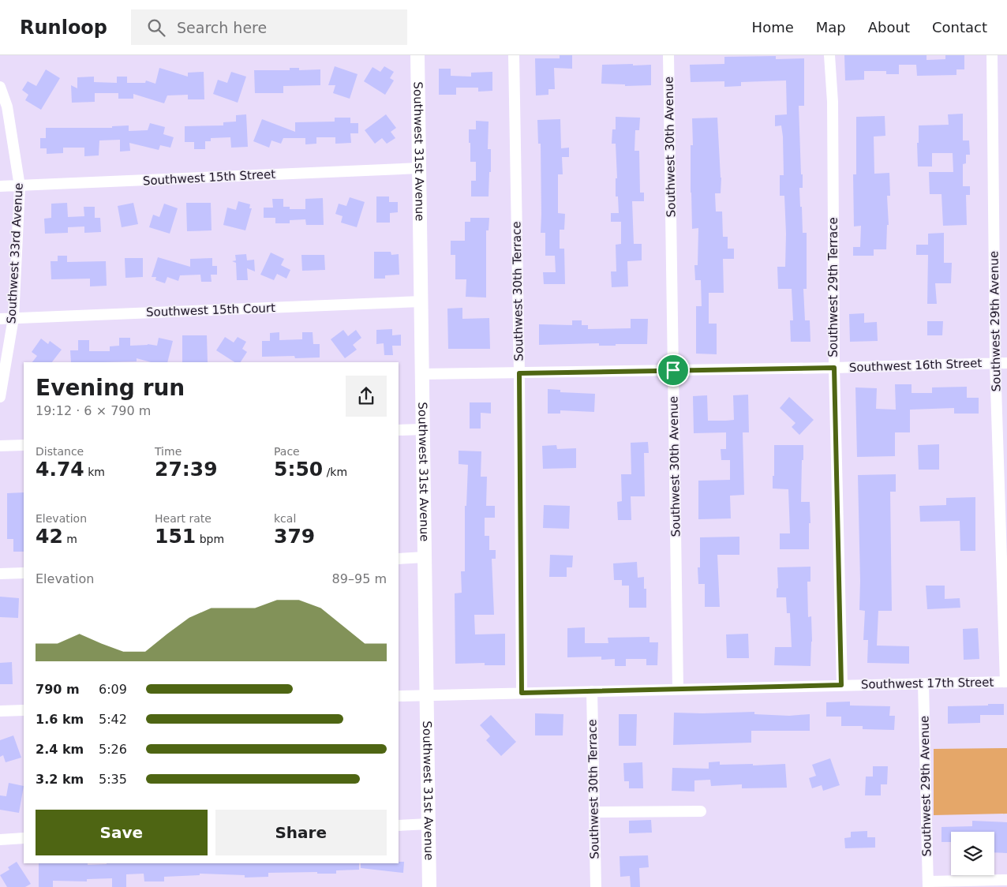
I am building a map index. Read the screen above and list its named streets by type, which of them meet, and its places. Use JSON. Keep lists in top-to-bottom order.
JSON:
{
  "streets": {
    "street": [
      "Southwest 30th Avenue",
      "Southwest 31st Avenue",
      "Southwest 15th Street",
      "Southwest 33rd Avenue",
      "Southwest 29th Terrace",
      "Southwest 30th Terrace",
      "Southwest 15th Court",
      "Southwest 29th Avenue",
      "Southwest 16th Street",
      "Southwest 17th Street"
    ]
  },
  "crossings": [
    ["Southwest 30th Avenue", "Southwest 16th Street"],
    ["Southwest 30th Avenue", "Southwest 17th Street"],
    ["Southwest 31st Avenue", "Southwest 15th Street"],
    ["Southwest 31st Avenue", "Southwest 15th Court"],
    ["Southwest 31st Avenue", "Southwest 16th Street"],
    ["Southwest 31st Avenue", "Southwest 17th Street"],
    ["Southwest 15th Street", "Southwest 33rd Avenue"],
    ["Southwest 33rd Avenue", "Southwest 15th Court"],
    ["Southwest 29th Terrace", "Southwest 16th Street"],
    ["Southwest 29th Terrace", "Southwest 17th Street"],
    ["Southwest 30th Terrace", "Southwest 16th Street"],
    ["Southwest 30th Terrace", "Southwest 17th Street"],
    ["Southwest 29th Avenue", "Southwest 16th Street"],
    ["Southwest 29th Avenue", "Southwest 17th Street"]
  ],
  "page": {
    "header": "Runloop",
    "search": "Search here",
    "nav": [
      "Home",
      "Map",
      "About",
      "Contact"
    ],
    "heading": ["Evening run", "19:12 · 6 × 790 m"],
    "stats": [
      ["Distance", "4.74 km"],
      ["Time", "27:39"],
      ["Pace", "5:50 /km"],
      ["Elevation", "42 m"],
      ["Heart rate", "151 bpm"],
      ["kcal", "379"]
    ],
    "chart": ["Elevation", "89–95 m"],
    "list": [
      {
        "name": "790 m",
        "note": "6:09"
      },
      {
        "name": "1.6 km",
        "note": "5:42"
      },
      {
        "name": "2.4 km",
        "note": "5:26"
      },
      {
        "name": "3.2 km",
        "note": "5:35"
      }
    ],
    "buttons": ["Save", "Share"]
  }
}
